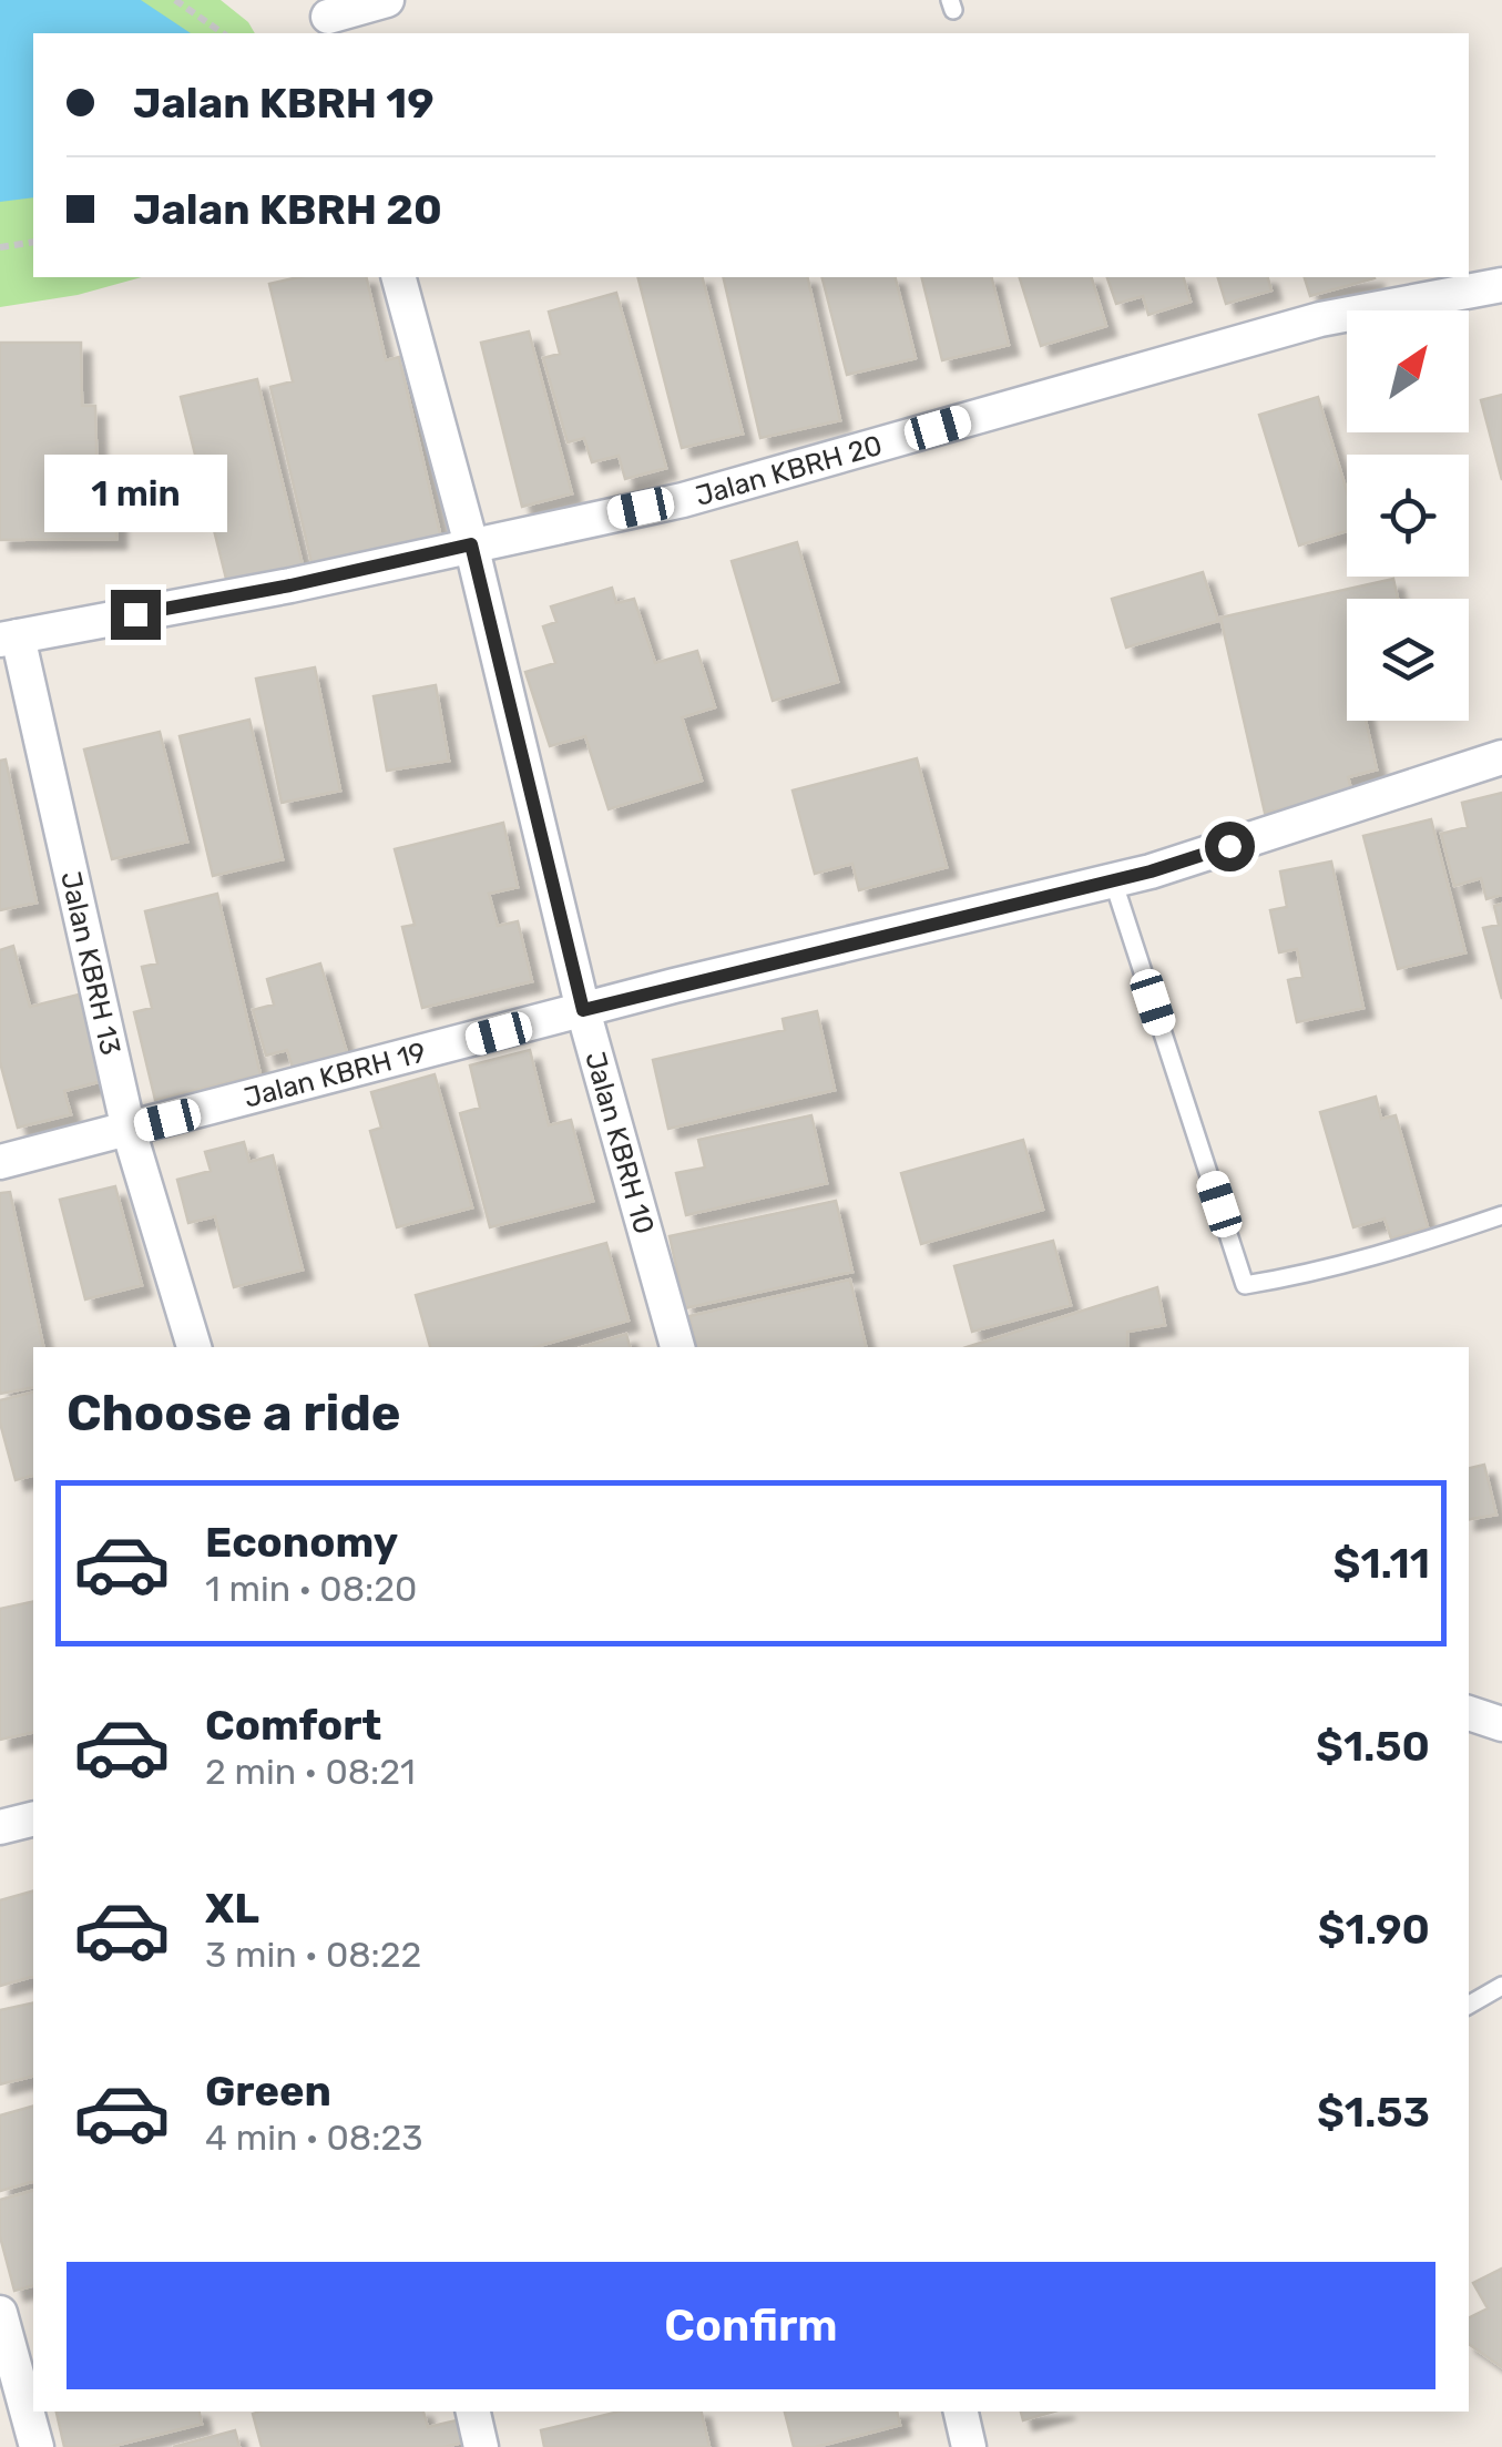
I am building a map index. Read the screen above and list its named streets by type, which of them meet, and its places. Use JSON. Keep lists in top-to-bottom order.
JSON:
{
  "streets": {
    "street": [
      "Jalan KBRH 20",
      "Jalan KBRH 13",
      "Jalan KBRH 19",
      "Jalan KBRH 10"
    ]
  },
  "crossings": [
    ["Jalan KBRH 20", "Jalan KBRH 13"],
    ["Jalan KBRH 20", "Jalan KBRH 10"],
    ["Jalan KBRH 13", "Jalan KBRH 19"],
    ["Jalan KBRH 19", "Jalan KBRH 10"]
  ],
  "north": "top right",
  "page": {
    "banner": ["Jalan KBRH 19", "Jalan KBRH 20"],
    "bubble": "1 min",
    "heading": "Choose a ride",
    "list": [
      {
        "name": "Economy",
        "note": "1 min · 08:20",
        "value": "$1.11"
      },
      {
        "name": "Comfort",
        "note": "2 min · 08:21",
        "value": "$1.50"
      },
      {
        "name": "XL",
        "note": "3 min · 08:22",
        "value": "$1.90"
      },
      {
        "name": "Green",
        "note": "4 min · 08:23",
        "value": "$1.53"
      }
    ],
    "buttons": "Confirm"
  }
}
